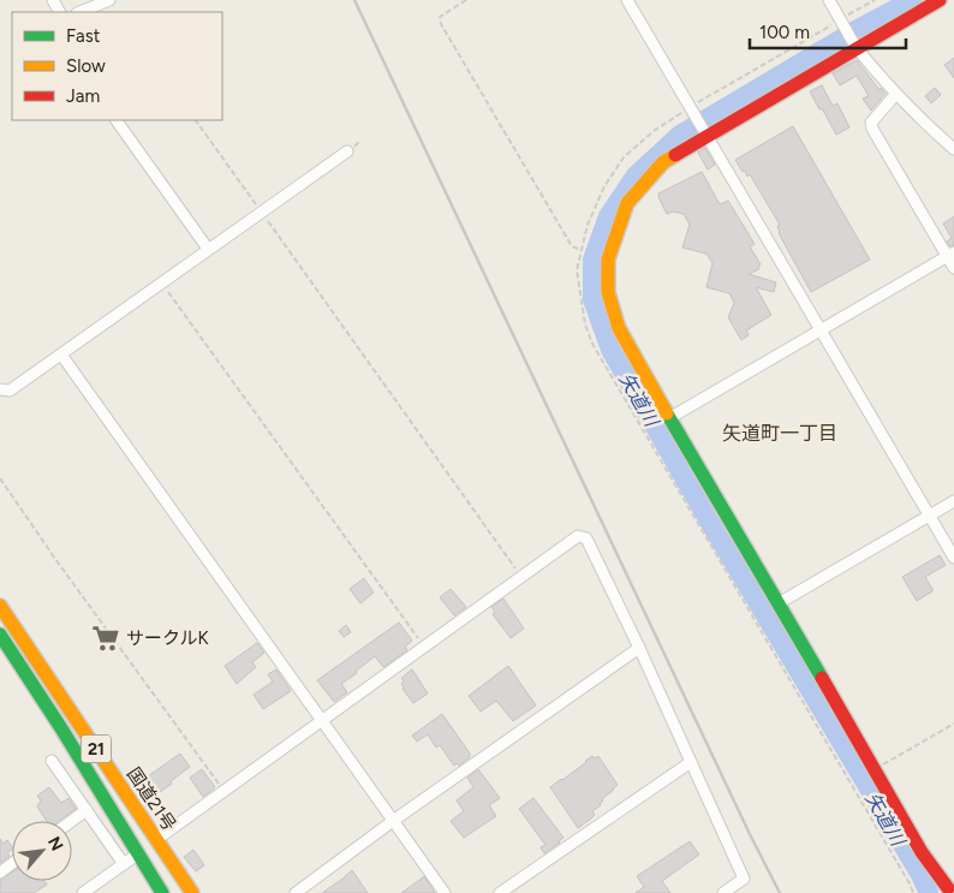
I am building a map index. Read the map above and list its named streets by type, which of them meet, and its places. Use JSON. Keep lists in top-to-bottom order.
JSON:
{
  "streets": {
    "main road": ["21", "国道21号"]
  },
  "districts": ["矢道町一丁目"],
  "water": ["矢道川"],
  "places": {
    "supermarket": ["サークルK"]
  },
  "legend": ["Fast", "Slow", "Jam"],
  "scale_bar": "100 m",
  "north": "top right"
}
